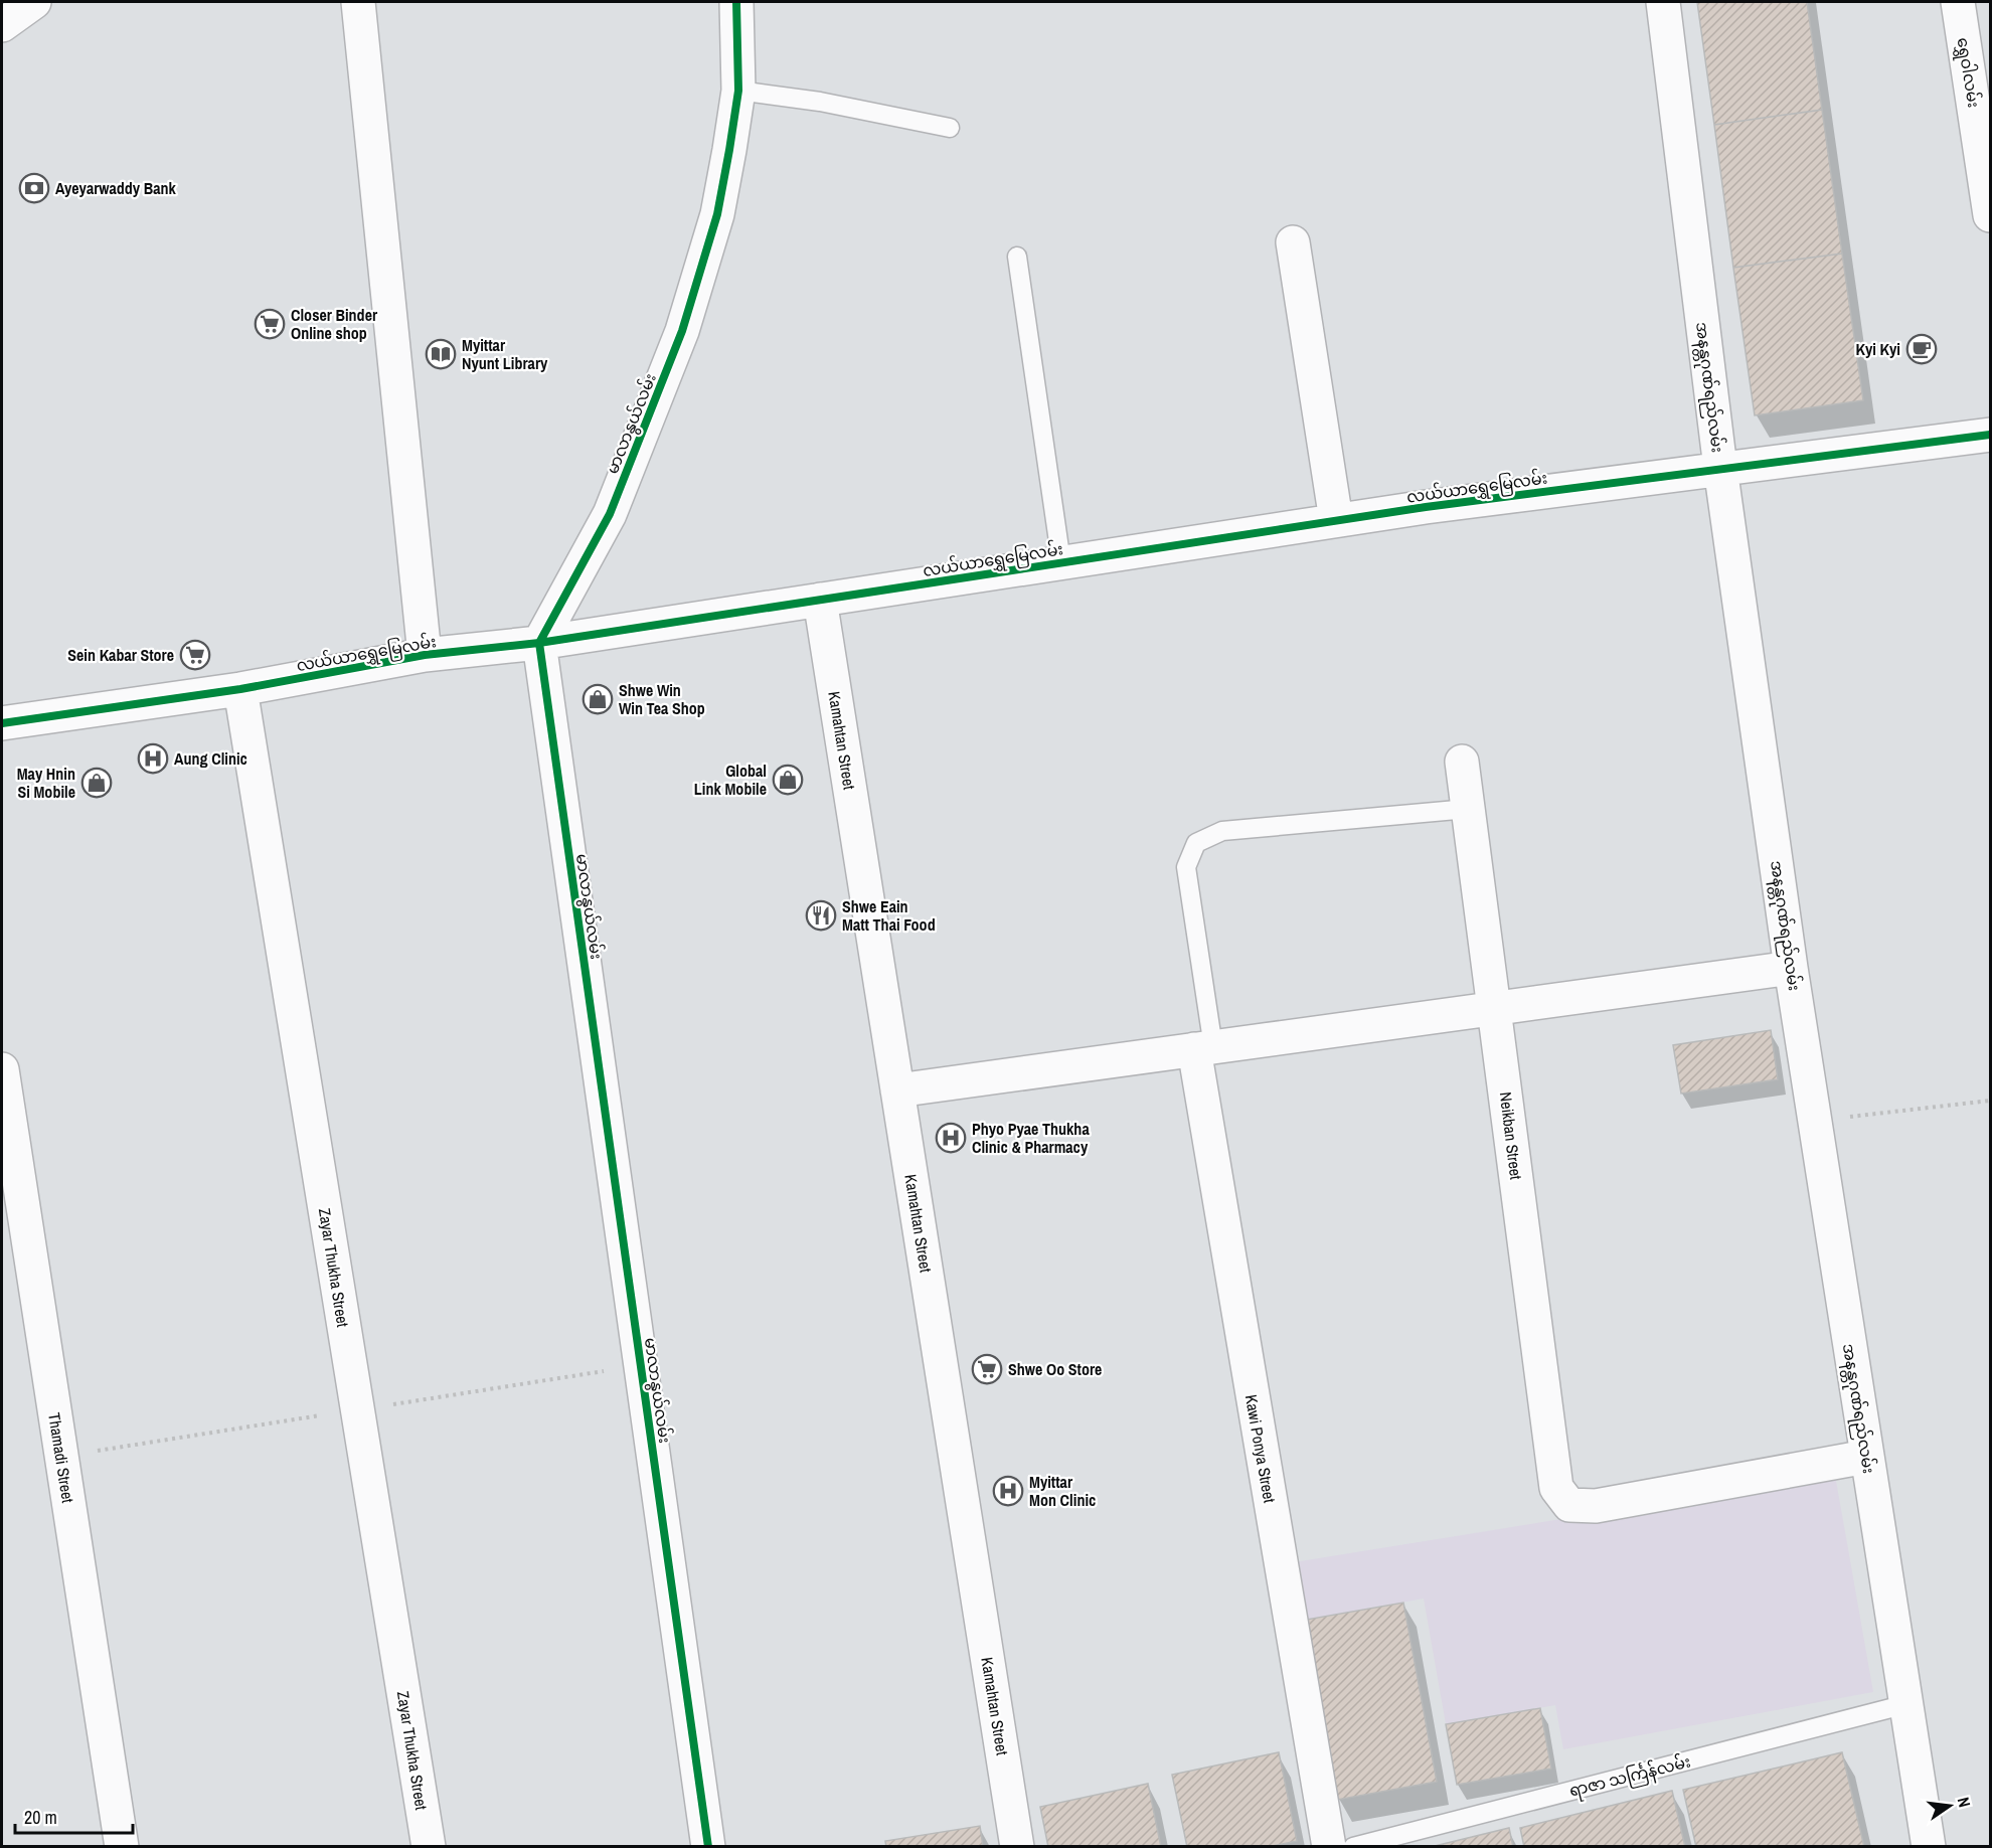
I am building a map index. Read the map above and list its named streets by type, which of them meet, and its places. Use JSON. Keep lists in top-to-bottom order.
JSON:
{
  "streets": {
    "street": [
      "ရွှေဝါလမ်း",
      "အနန္တဂုဏ်ရည်လမ်း",
      "မာလာနွယ်လမ်း",
      "လယ်ယာရွှေမြေလမ်း",
      "Kamahtan Street",
      "Neikban Street",
      "Zayar Thukha Street",
      "Kawi Ponya Street",
      "Thamadi Street"
    ],
    "lane": ["ရာဇာ သင်္ကြန်လမ်း"]
  },
  "crossings": [
    ["အနန္တဂုဏ်ရည်လမ်း", "လယ်ယာရွှေမြေလမ်း"],
    ["အနန္တဂုဏ်ရည်လမ်း", "Neikban Street"],
    ["အနန္တဂုဏ်ရည်လမ်း", "ရာဇာ သင်္ကြန်လမ်း"],
    ["မာလာနွယ်လမ်း", "လယ်ယာရွှေမြေလမ်း"],
    ["လယ်ယာရွှေမြေလမ်း", "Kamahtan Street"],
    ["လယ်ယာရွှေမြေလမ်း", "Zayar Thukha Street"]
  ],
  "places": {
    "bank": ["Ayeyarwaddy Bank"],
    "supermarket": ["Closer Binder Online shop", "Sein Kabar Store", "Shwe Oo Store"],
    "cafe": ["Kyi Kyi"],
    "library": ["Myittar Nyunt Library"],
    "shop": ["Shwe Win Win Tea Shop", "Global Link Mobile", "May Hnin Si Mobile"],
    "hospital": ["Aung Clinic", "Phyo Pyae Thukha Clinic & Pharmacy", "Myittar Mon Clinic"],
    "restaurant": ["Shwe Eain Matt Thai Food"]
  },
  "scale_bar": "20 m",
  "north": "right"
}
